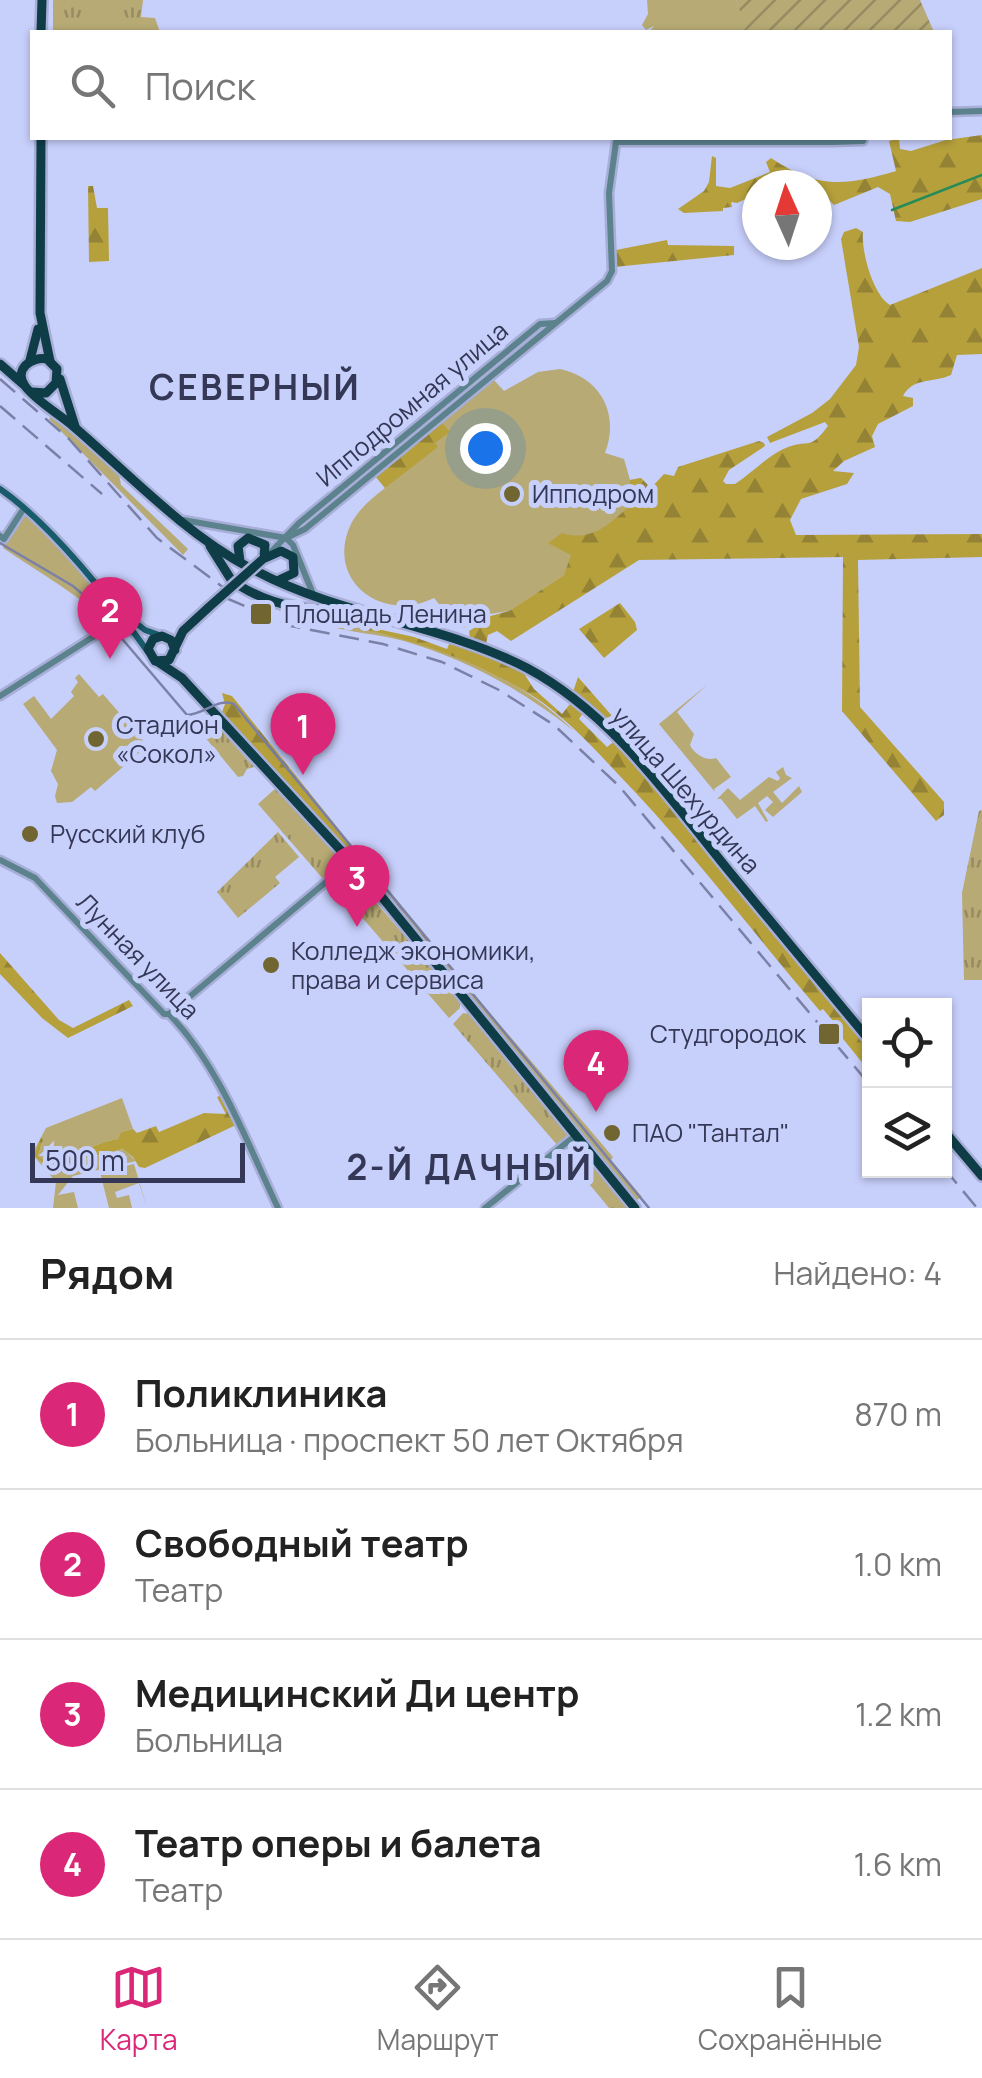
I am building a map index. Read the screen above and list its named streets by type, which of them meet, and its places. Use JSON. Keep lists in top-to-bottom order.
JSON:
{
  "streets": {
    "main road": ["улица Шехурдина"],
    "street": ["Ипподромная улица", "Лунная улица"]
  },
  "districts": ["СЕВЕРНЫЙ", "2-Й ДАЧНЫЙ"],
  "places": {
    "other": [
      "Ипподром",
      "Стадион «Сокол»",
      "Русский клуб",
      "Колледж экономики, права и сервиса",
      "ПАО \"Тантал\""
    ],
    "transit": ["Площадь Ленина", "Студгородок"]
  },
  "scale_bar": "500 m",
  "north": "top",
  "page": {
    "search": "Поиск",
    "pins": [
      "2",
      "1",
      "3",
      "4"
    ],
    "scale": "500 m",
    "heading": ["Рядом", "Найдено: 4"],
    "list": [
      {
        "mark": "1",
        "name": "Поликлиника",
        "note": "Больница · проспект 50 лет Октября",
        "value": "870 m"
      },
      {
        "mark": "2",
        "name": "Свободный театр",
        "note": "Театр",
        "value": "1.0 km"
      },
      {
        "mark": "3",
        "name": "Медицинский Ди центр",
        "note": "Больница",
        "value": "1.2 km"
      },
      {
        "mark": "4",
        "name": "Театр оперы и балета",
        "note": "Театр",
        "value": "1.6 km"
      }
    ],
    "nav": ["Карта", "Маршрут", "Сохранённые"]
  }
}
